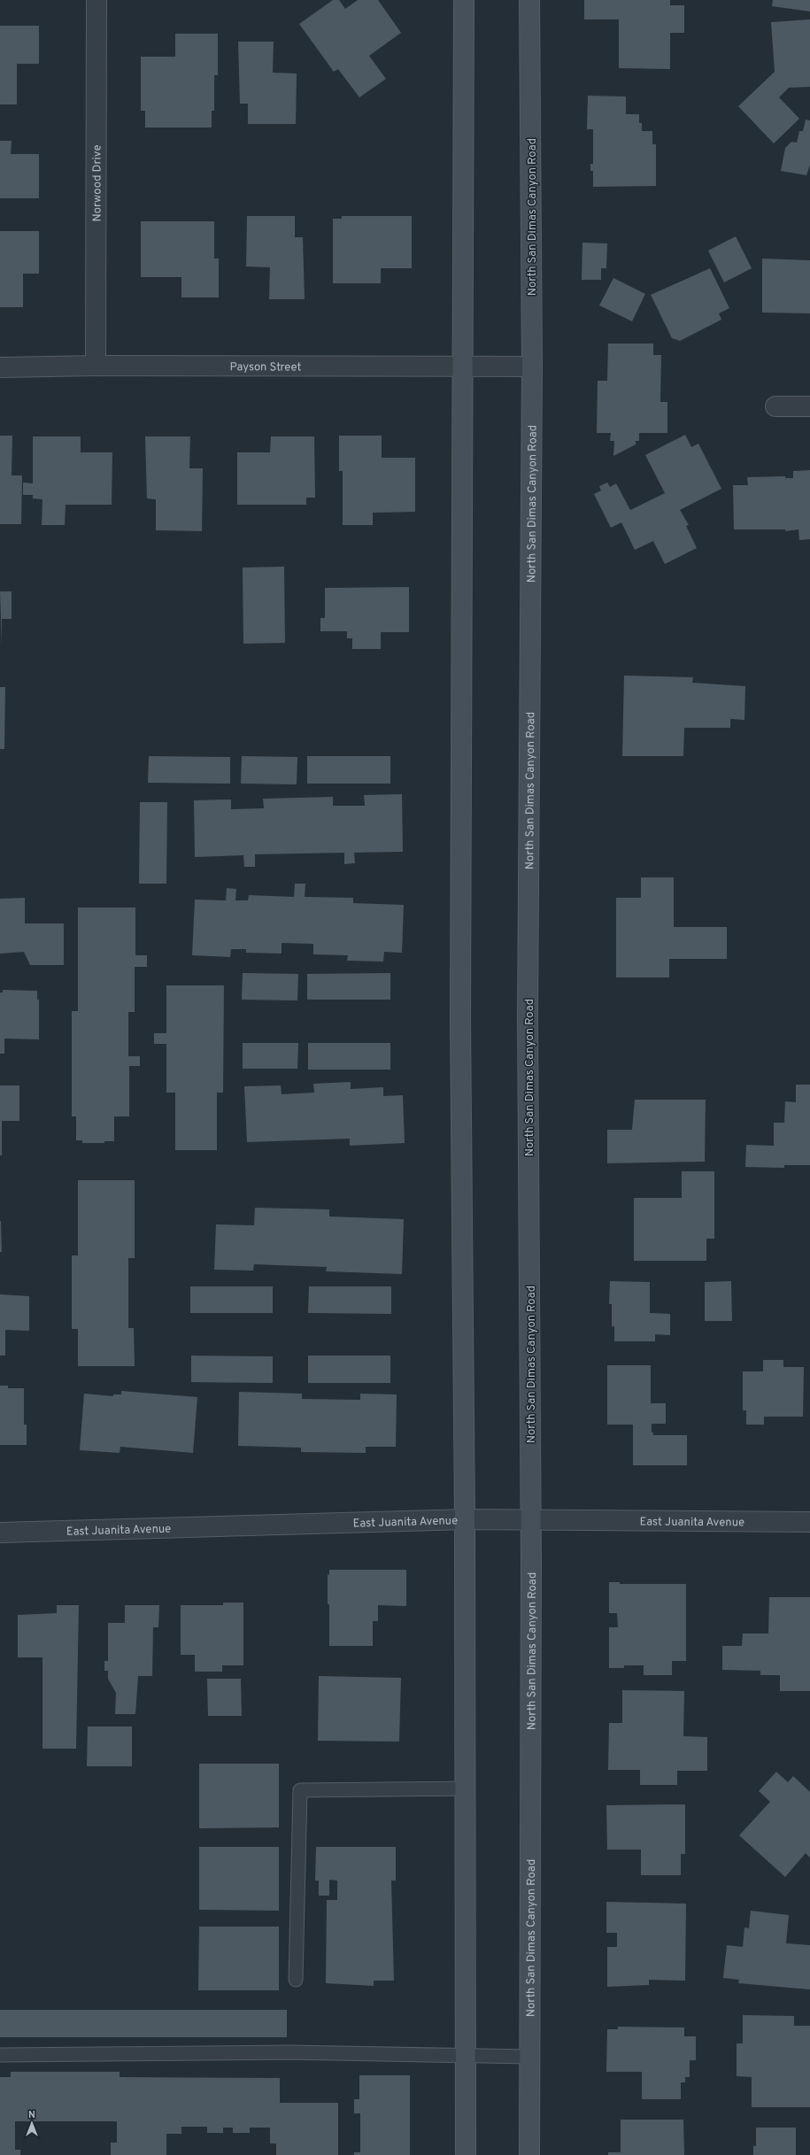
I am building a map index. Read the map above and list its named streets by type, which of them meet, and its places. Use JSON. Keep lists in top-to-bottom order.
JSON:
{
  "streets": {
    "main road": ["North San Dimas Canyon Road"],
    "street": ["Norwood Drive", "Payson Street", "East Juanita Avenue"]
  },
  "crossings": [
    ["Norwood Drive", "Payson Street"],
    ["North San Dimas Canyon Road", "Payson Street"],
    ["North San Dimas Canyon Road", "East Juanita Avenue"]
  ],
  "north": "top"
}
